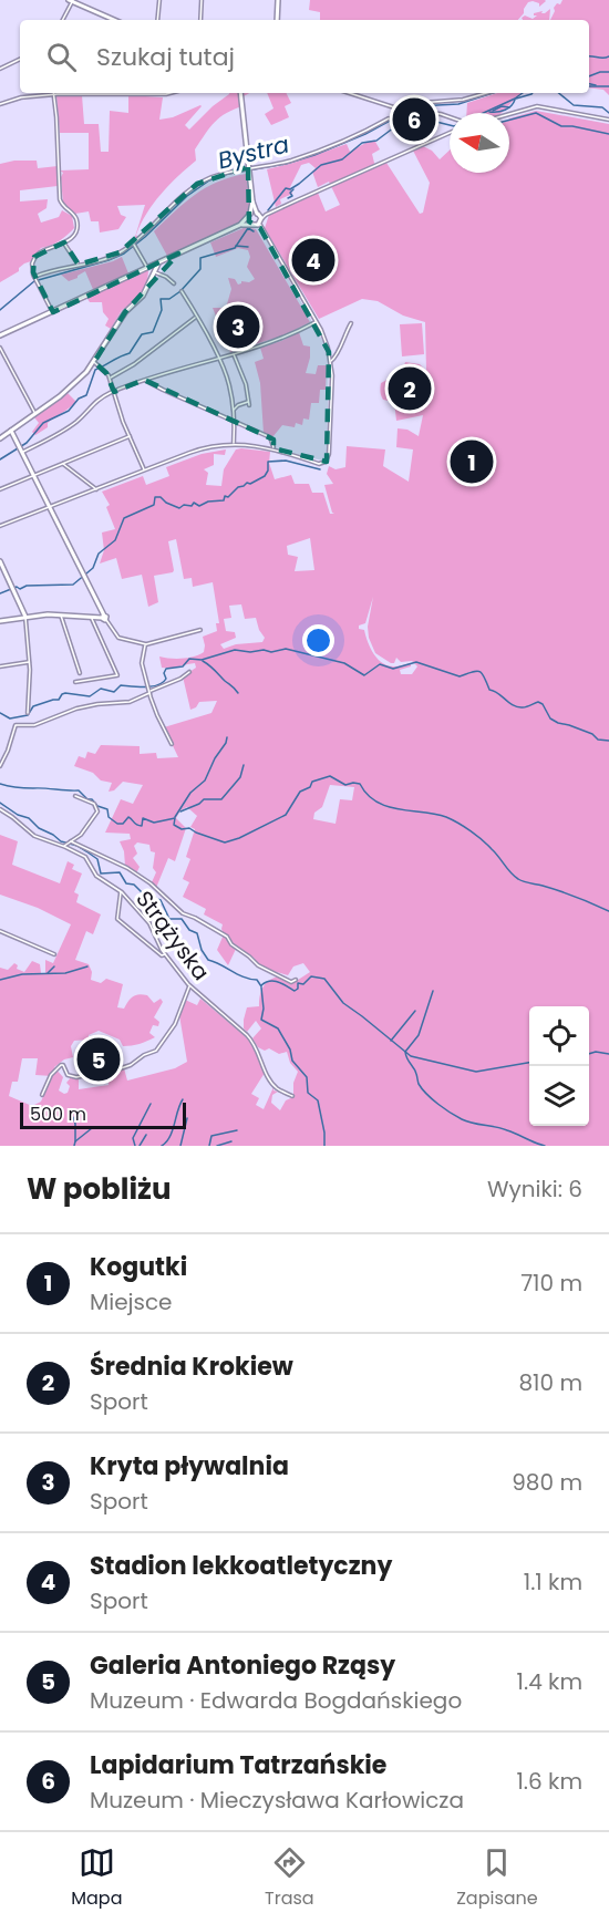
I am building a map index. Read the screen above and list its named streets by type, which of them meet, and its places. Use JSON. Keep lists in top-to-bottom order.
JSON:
{
  "streets": {
    "street": ["Strążyska"]
  },
  "water": ["Bystra"],
  "scale_bar": "500 m",
  "north": "left",
  "page": {
    "search": "Szukaj tutaj",
    "pins": [
      "6",
      "4",
      "3",
      "2",
      "1",
      "5"
    ],
    "scale": "500 m",
    "heading": ["W pobliżu", "Wyniki: 6"],
    "list": [
      {
        "mark": "1",
        "name": "Kogutki",
        "note": "Miejsce",
        "value": "710 m"
      },
      {
        "mark": "2",
        "name": "Średnia Krokiew",
        "note": "Sport",
        "value": "810 m"
      },
      {
        "mark": "3",
        "name": "Kryta pływalnia",
        "note": "Sport",
        "value": "980 m"
      },
      {
        "mark": "4",
        "name": "Stadion lekkoatletyczny",
        "note": "Sport",
        "value": "1.1 km"
      },
      {
        "mark": "5",
        "name": "Galeria Antoniego Rząsy",
        "note": "Muzeum · Edwarda Bogdańskiego",
        "value": "1.4 km"
      },
      {
        "mark": "6",
        "name": "Lapidarium Tatrzańskie",
        "note": "Muzeum · Mieczysława Karłowicza",
        "value": "1.6 km"
      }
    ],
    "nav": ["Mapa", "Trasa", "Zapisane"]
  }
}
